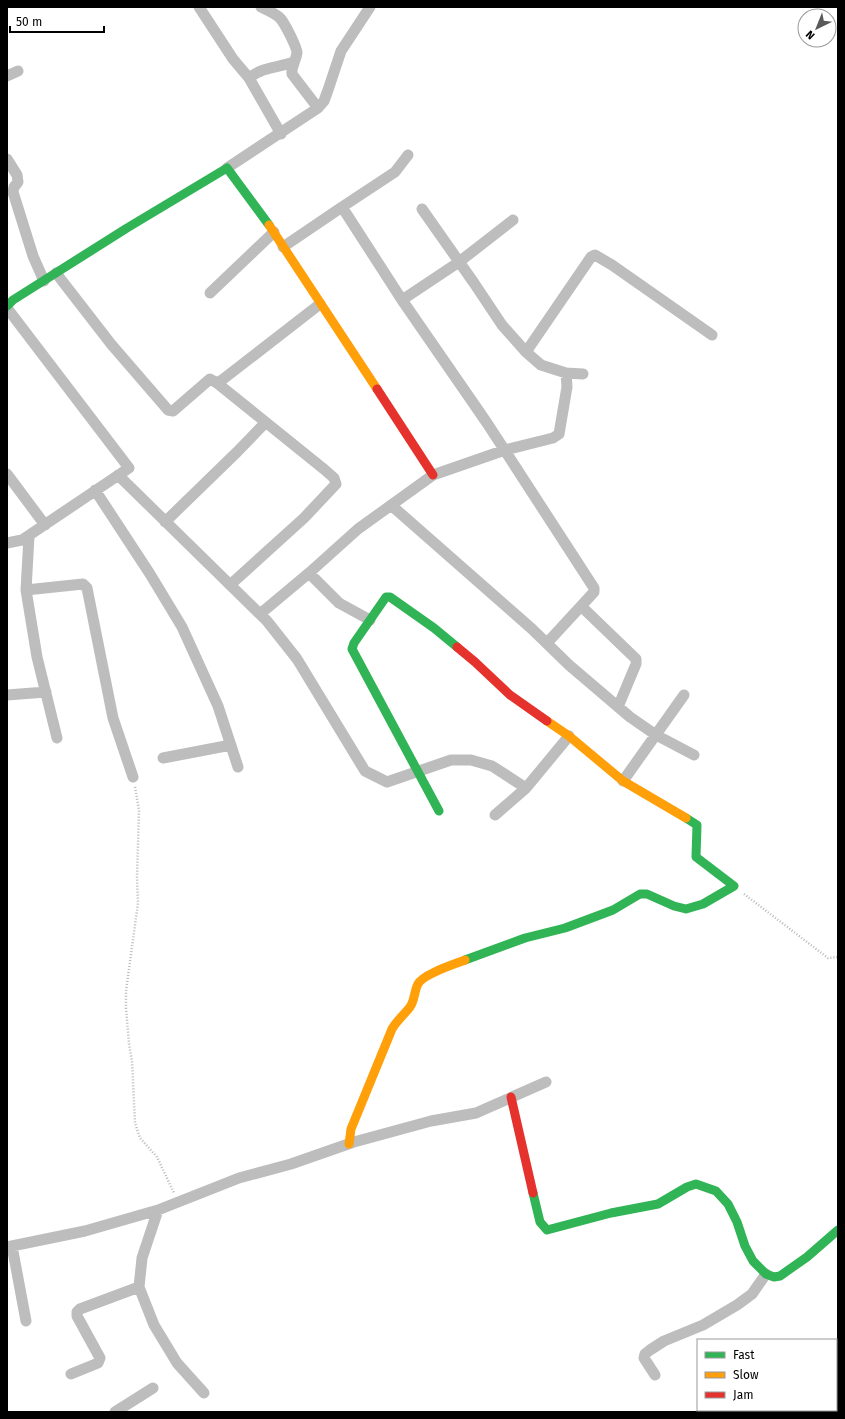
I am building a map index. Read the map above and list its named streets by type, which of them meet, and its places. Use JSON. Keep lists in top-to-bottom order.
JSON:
{
  "legend": ["Fast", "Slow", "Jam"],
  "scale_bar": "50 m",
  "north": "bottom left"
}
